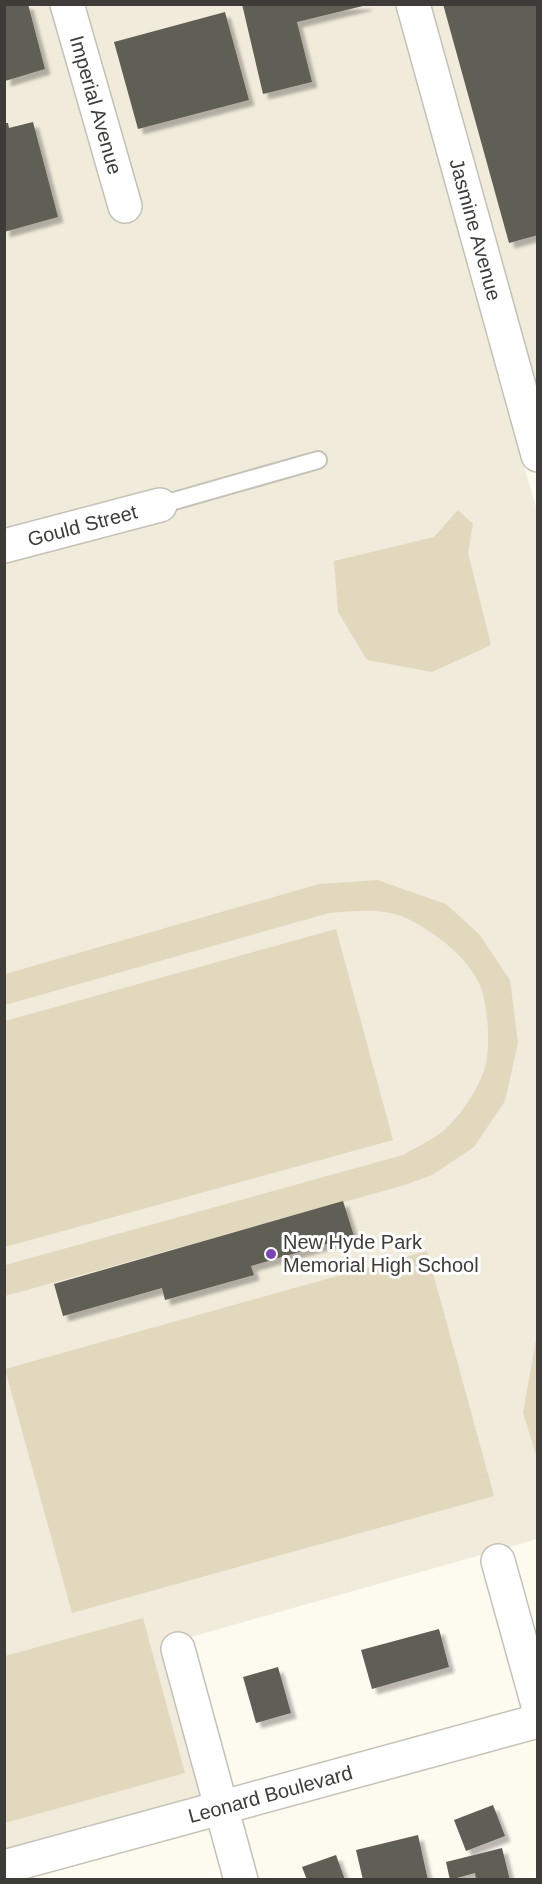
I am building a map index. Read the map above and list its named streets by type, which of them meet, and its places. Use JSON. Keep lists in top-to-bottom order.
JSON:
{
  "streets": {
    "street": [
      "Imperial Avenue",
      "Jasmine Avenue",
      "Gould Street",
      "Leonard Boulevard"
    ]
  },
  "places": ["New Hyde Park Memorial High School"]
}
